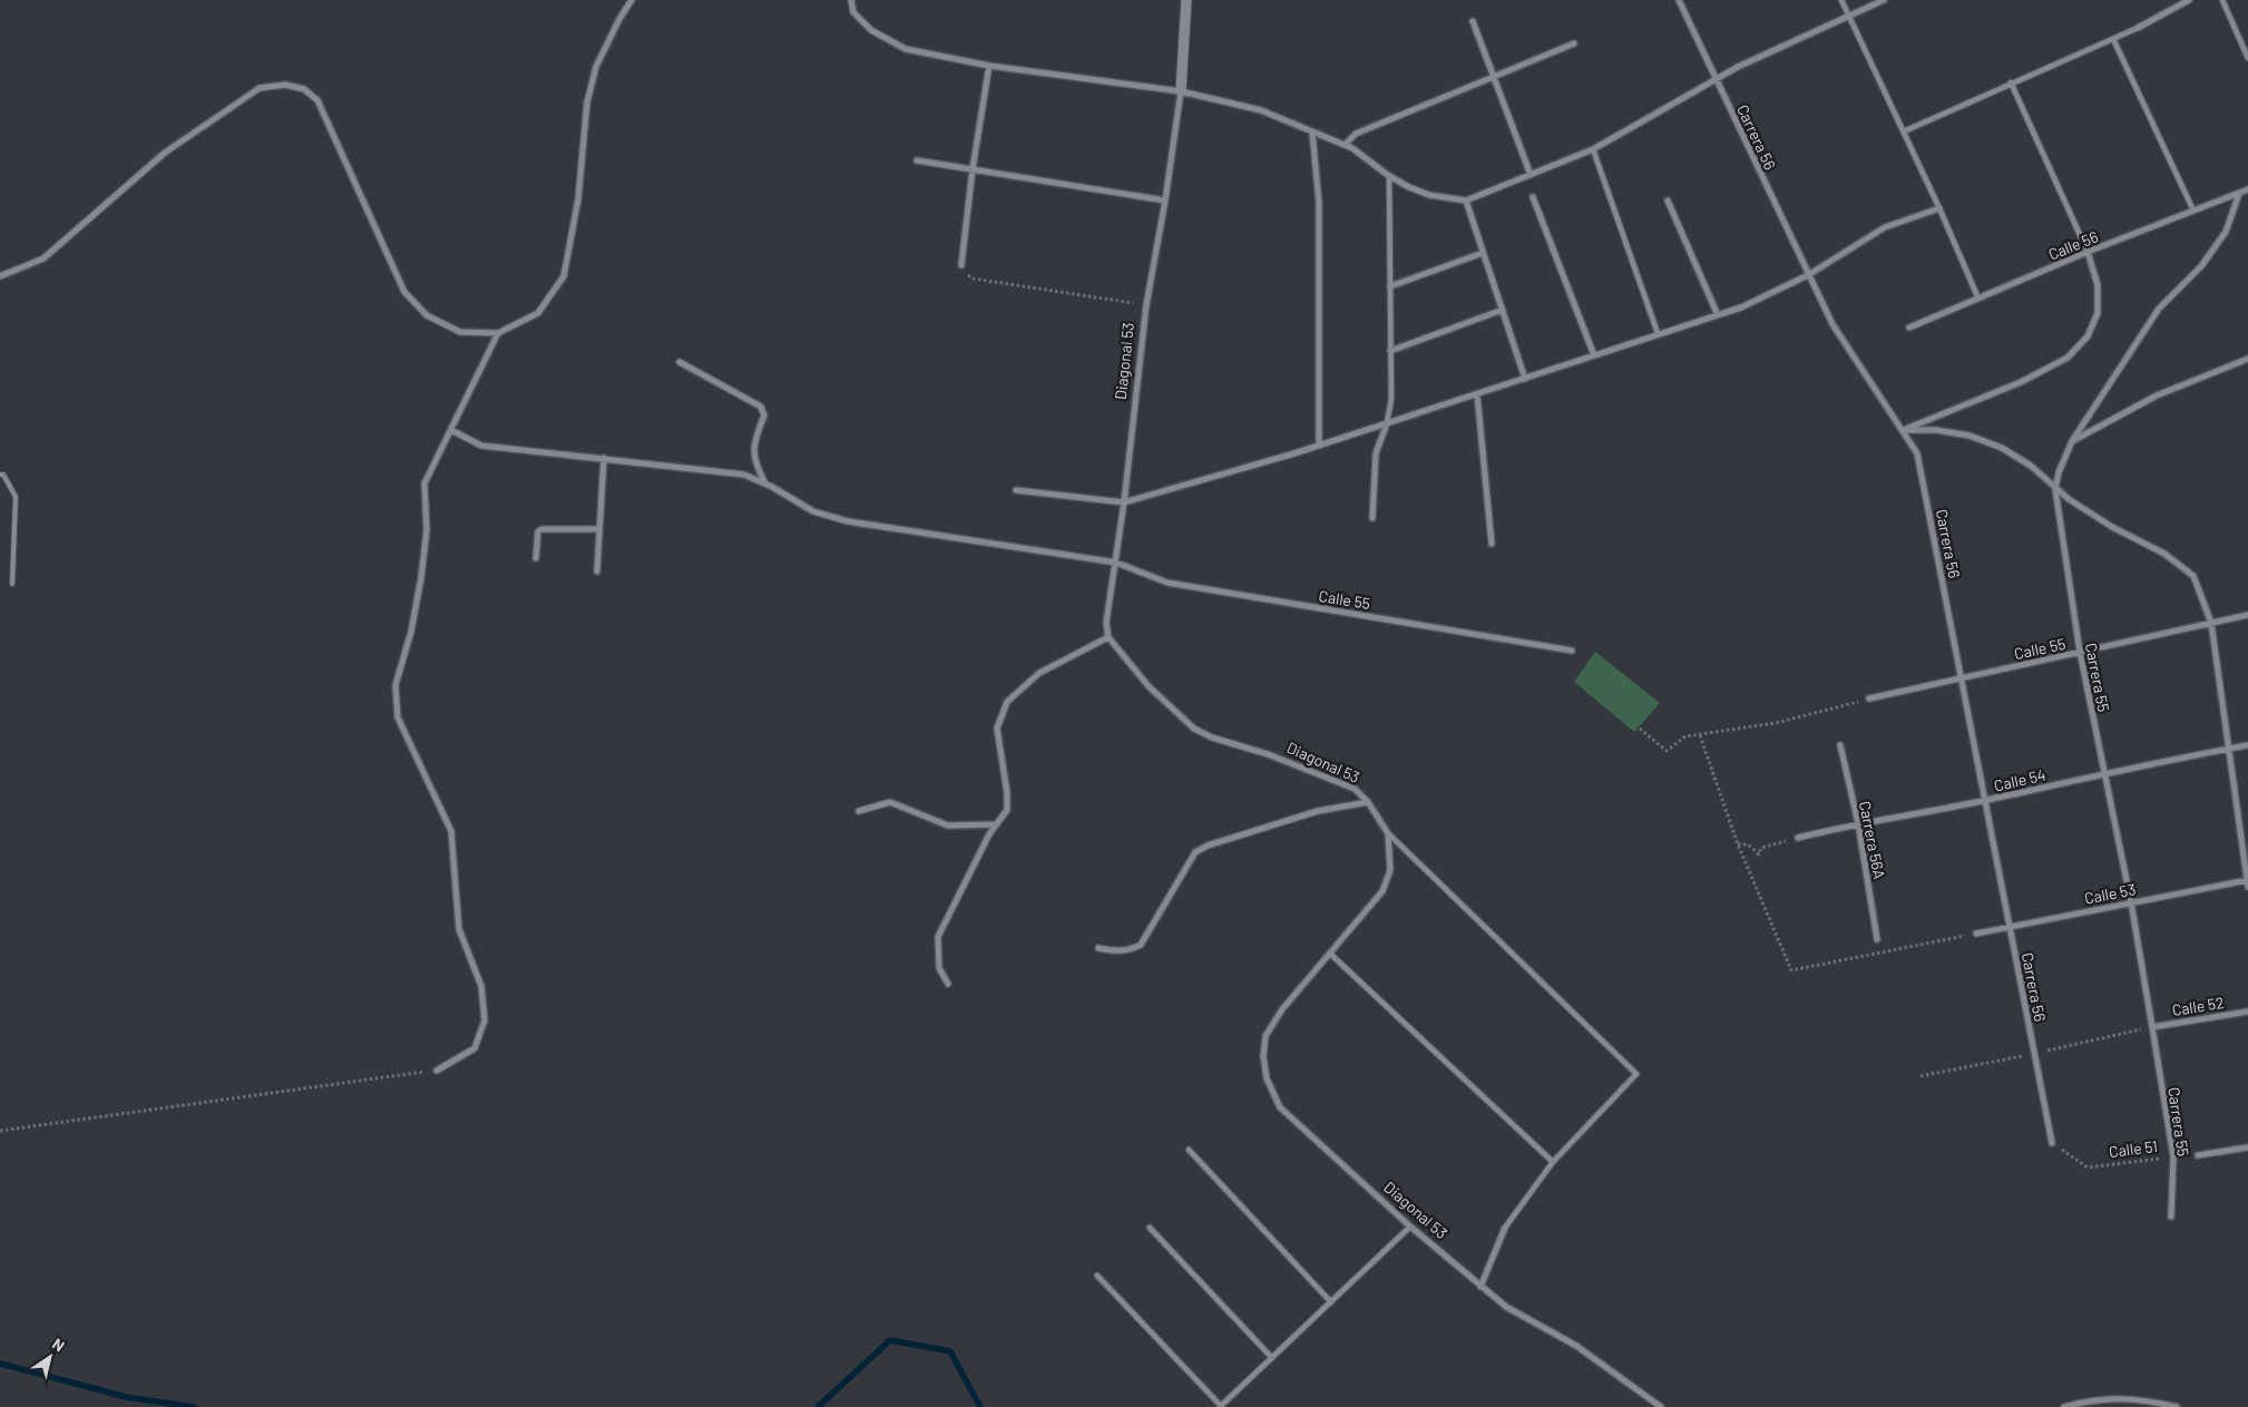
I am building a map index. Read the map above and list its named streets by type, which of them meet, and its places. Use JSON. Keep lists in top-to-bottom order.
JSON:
{
  "streets": {
    "street": [
      "Carrera 56",
      "Calle 56",
      "Diagonal 53",
      "Calle 55",
      "Carrera 55",
      "Calle 54",
      "Carrera 56A",
      "Calle 53",
      "Calle 52"
    ],
    "path": ["Calle 51"]
  },
  "crossings": [
    ["Carrera 56", "Calle 55"],
    ["Carrera 56", "Calle 54"],
    ["Carrera 56", "Calle 53"],
    ["Carrera 56", "Calle 51"],
    ["Calle 56", "Carrera 55"],
    ["Diagonal 53", "Calle 55"],
    ["Calle 55", "Carrera 55"],
    ["Carrera 55", "Calle 54"],
    ["Carrera 55", "Calle 53"],
    ["Carrera 55", "Calle 52"],
    ["Carrera 55", "Calle 51"],
    ["Calle 54", "Carrera 56A"]
  ],
  "north": "top right"
}
